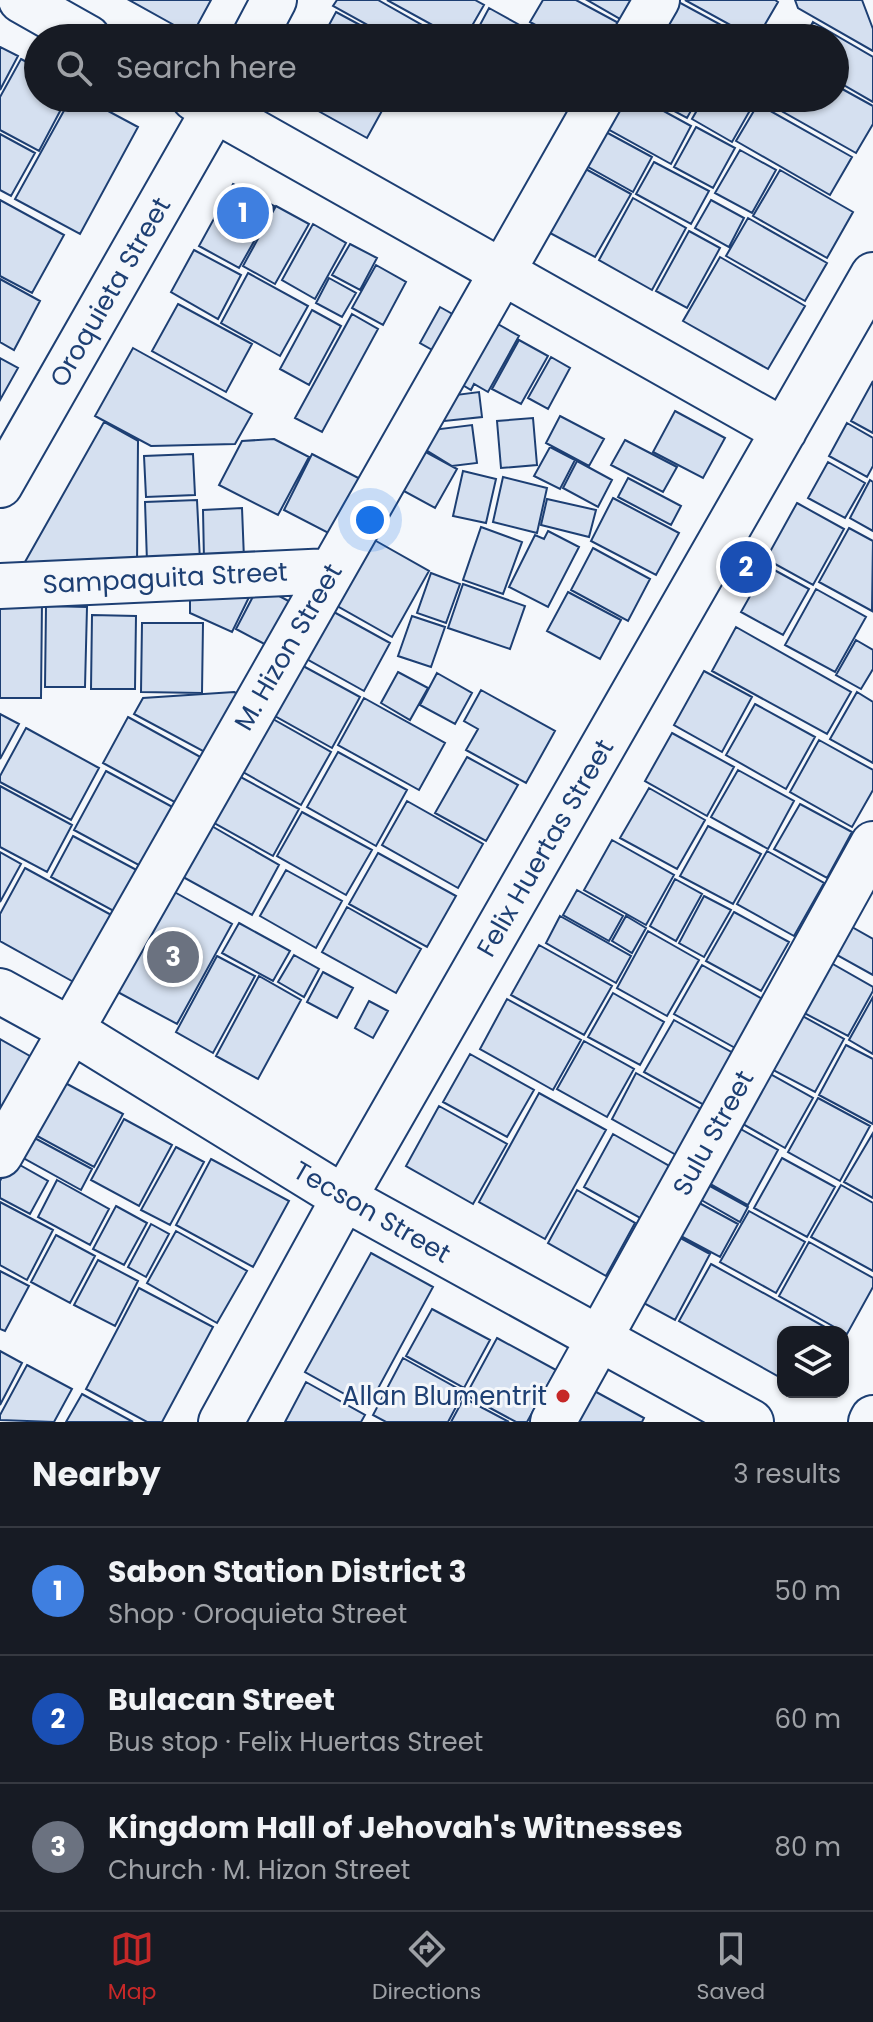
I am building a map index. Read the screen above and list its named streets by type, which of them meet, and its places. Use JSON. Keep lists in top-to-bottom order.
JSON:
{
  "streets": {
    "street": [
      "Oroquieta Street",
      "Sampaguita Street",
      "M. Hizon Street",
      "Felix Huertas Street",
      "Sulu Street",
      "Tecson Street"
    ]
  },
  "crossings": [
    ["Sampaguita Street", "M. Hizon Street"],
    ["M. Hizon Street", "Tecson Street"],
    ["Felix Huertas Street", "Tecson Street"],
    ["Sulu Street", "Tecson Street"]
  ],
  "places": ["Allan Blumentrit"],
  "page": {
    "search": "Search here",
    "pins": ["1", "2", "3"],
    "heading": ["Nearby", "3 results"],
    "list": [
      {
        "mark": "1",
        "name": "Sabon Station District 3",
        "note": "Shop · Oroquieta Street",
        "value": "50 m"
      },
      {
        "mark": "2",
        "name": "Bulacan Street",
        "note": "Bus stop · Felix Huertas Street",
        "value": "60 m"
      },
      {
        "mark": "3",
        "name": "Kingdom Hall of Jehovah's Witnesses",
        "note": "Church · M. Hizon Street",
        "value": "80 m"
      }
    ],
    "nav": ["Map", "Directions", "Saved"]
  }
}
